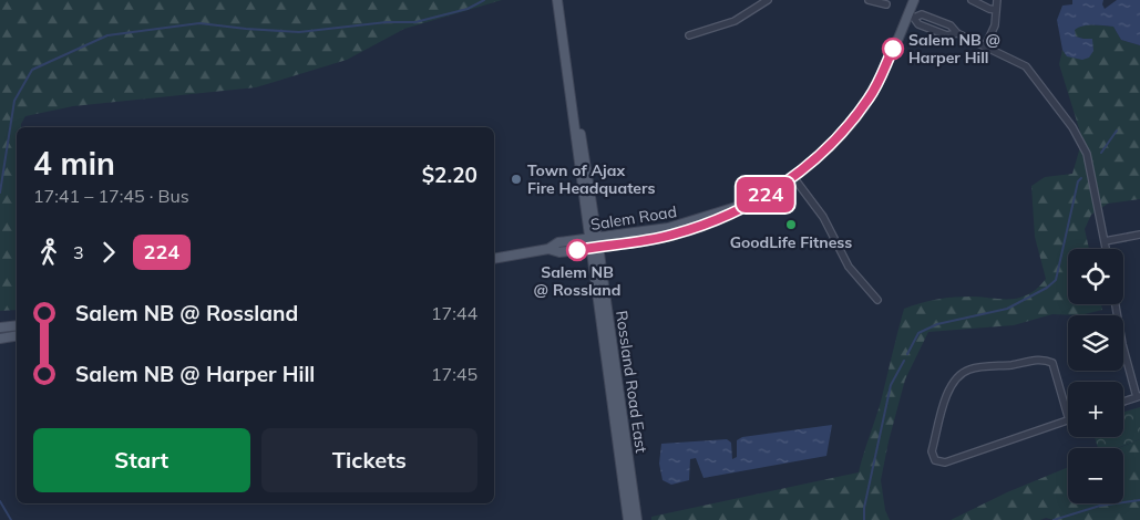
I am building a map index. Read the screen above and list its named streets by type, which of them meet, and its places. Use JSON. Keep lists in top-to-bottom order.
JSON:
{
  "streets": {
    "main road": ["Salem Road", "Rossland Road East"]
  },
  "crossings": [
    ["Salem Road", "Rossland Road East"]
  ],
  "places": [
    "Salem NB @ Harper Hill",
    "Town of Ajax Fire Headquaters",
    "GoodLife Fitness",
    "Salem NB @ Rossland"
  ],
  "lines": ["bus line 224"],
  "page": {
    "on_map": "224",
    "heading": ["4 min", "17:41 – 17:45 · Bus", "$2.20"],
    "legs": ["3", "224"],
    "map_buttons": ["+", "−"],
    "list": [
      {
        "name": "Salem NB @ Rossland",
        "value": "17:44"
      },
      {
        "name": "Salem NB @ Harper Hill",
        "value": "17:45"
      }
    ],
    "buttons": ["Start", "Tickets"]
  }
}
